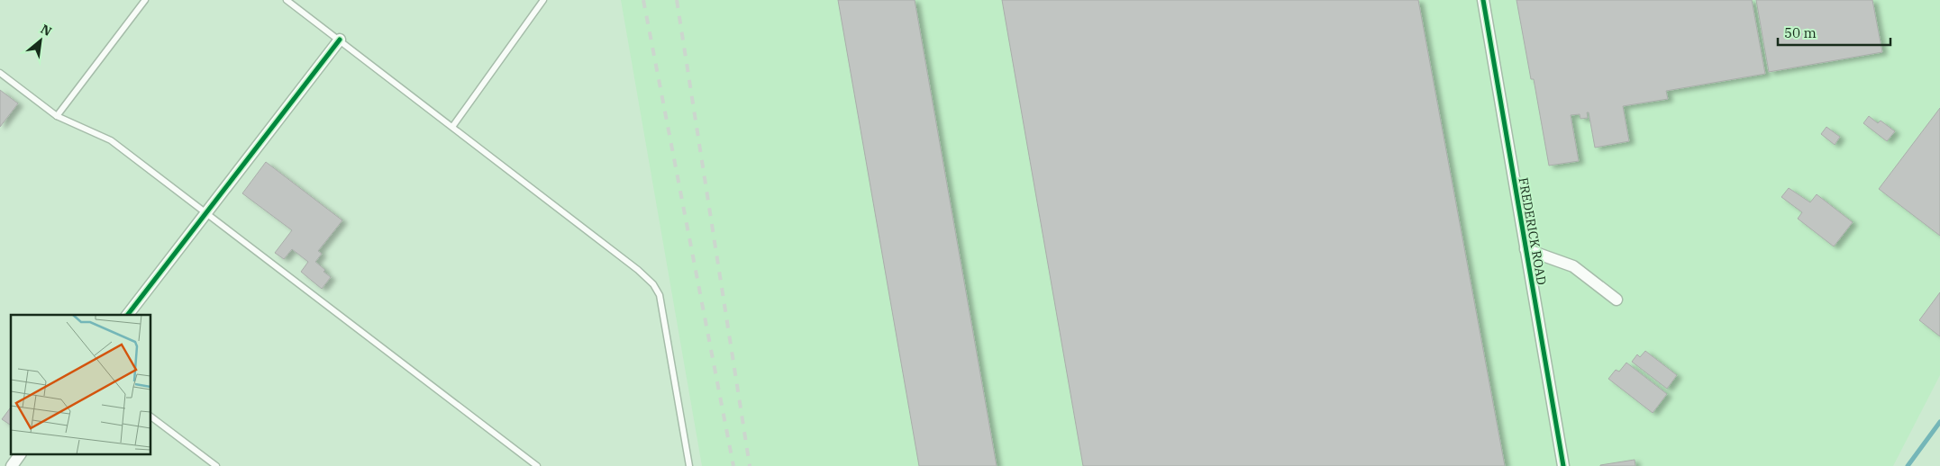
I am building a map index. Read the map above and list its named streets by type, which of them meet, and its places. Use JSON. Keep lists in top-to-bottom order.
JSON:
{
  "streets": {
    "street": ["FREDERICK ROAD"]
  },
  "scale_bar": "50 m",
  "north": "top right"
}
